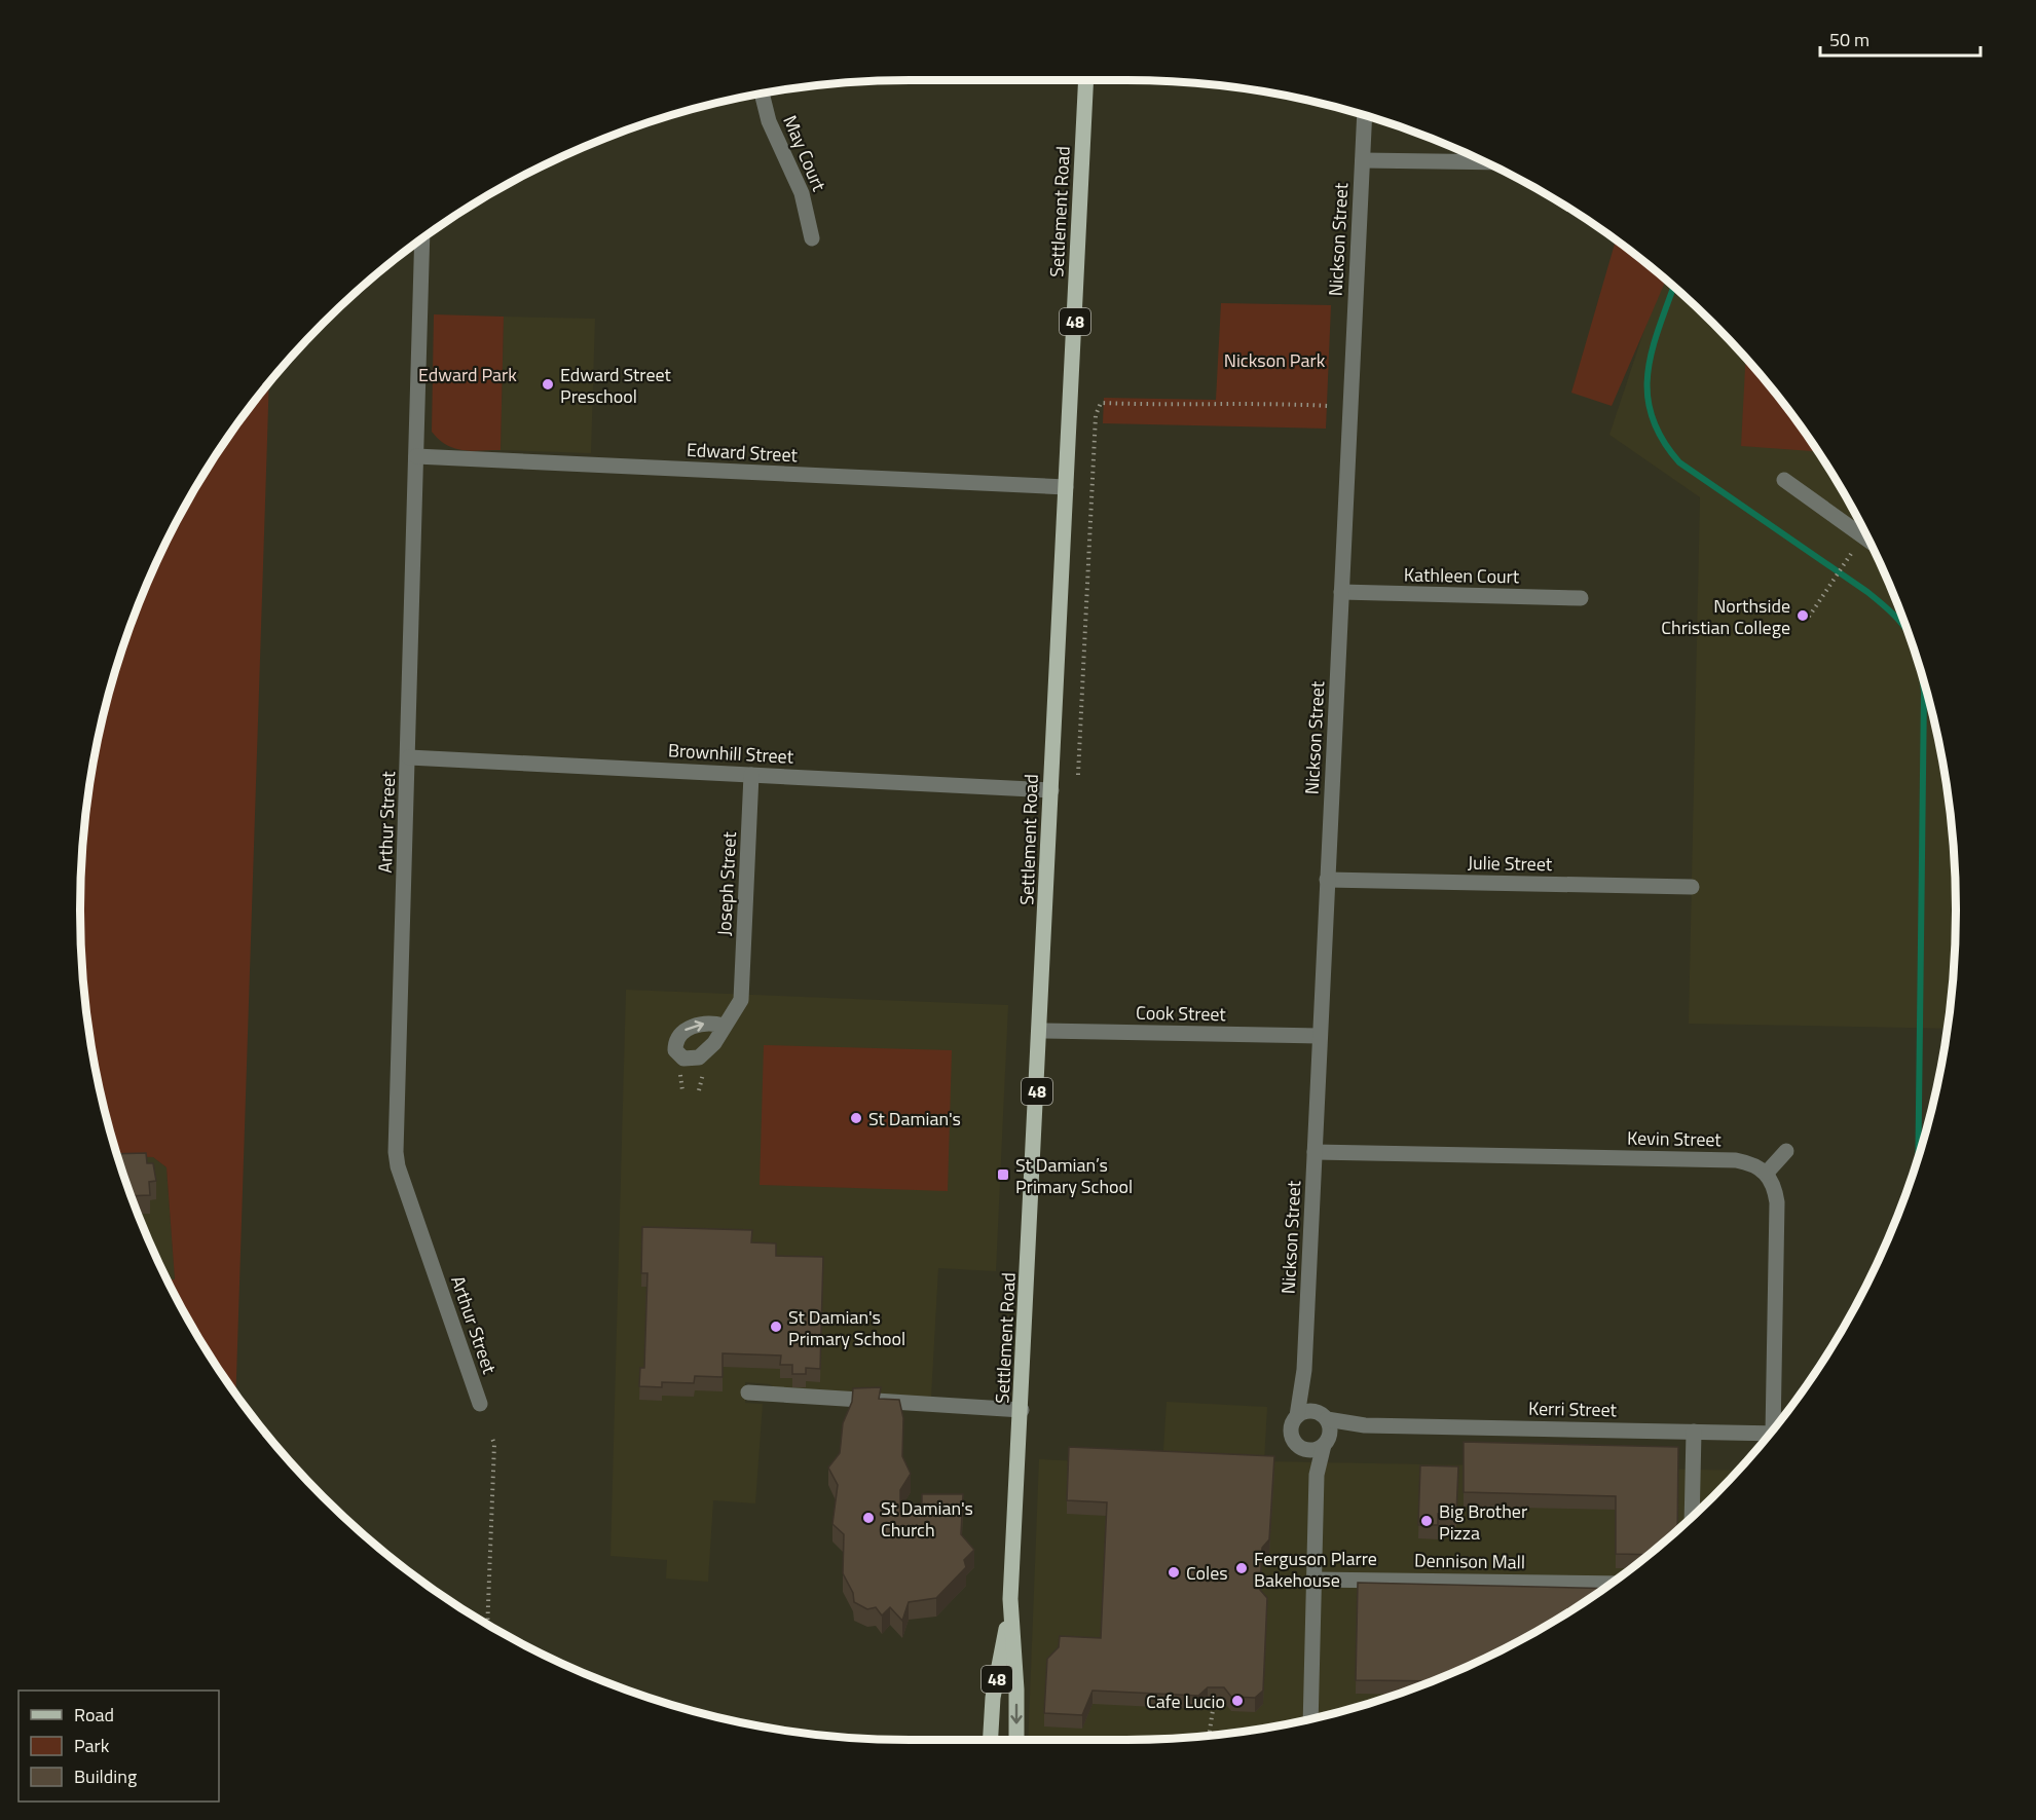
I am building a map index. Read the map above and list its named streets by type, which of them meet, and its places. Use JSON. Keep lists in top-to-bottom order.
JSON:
{
  "streets": {
    "main road": ["Settlement Road", "48"],
    "street": [
      "May Court",
      "Nickson Street",
      "Edward Street",
      "Kathleen Court",
      "Brownhill Street",
      "Arthur Street",
      "Julie Street",
      "Joseph Street",
      "Cook Street",
      "Kevin Street",
      "Kerri Street",
      "Dennison Mall"
    ]
  },
  "crossings": [
    ["Settlement Road", "Edward Street"],
    ["Settlement Road", "Brownhill Street"],
    ["Settlement Road", "Cook Street"],
    ["Nickson Street", "Kathleen Court"],
    ["Nickson Street", "Julie Street"],
    ["Nickson Street", "Cook Street"],
    ["Nickson Street", "Kevin Street"],
    ["Nickson Street", "Kerri Street"],
    ["Edward Street", "Arthur Street"],
    ["Brownhill Street", "Arthur Street"],
    ["Brownhill Street", "Joseph Street"]
  ],
  "parks": ["Nickson Park", "Edward Park"],
  "places": {
    "other": [
      "Edward Street Preschool",
      "Northside Christian College",
      "St Damian's",
      "St Damian's Primary School",
      "St Damian's Church",
      "Big Brother Pizza",
      "Ferguson Plarre Bakehouse",
      "Coles",
      "Cafe Lucio"
    ],
    "transit": ["St Damian’s Primary School"]
  },
  "legend": ["Road", "Park", "Building"],
  "scale_bar": "50 m"
}
